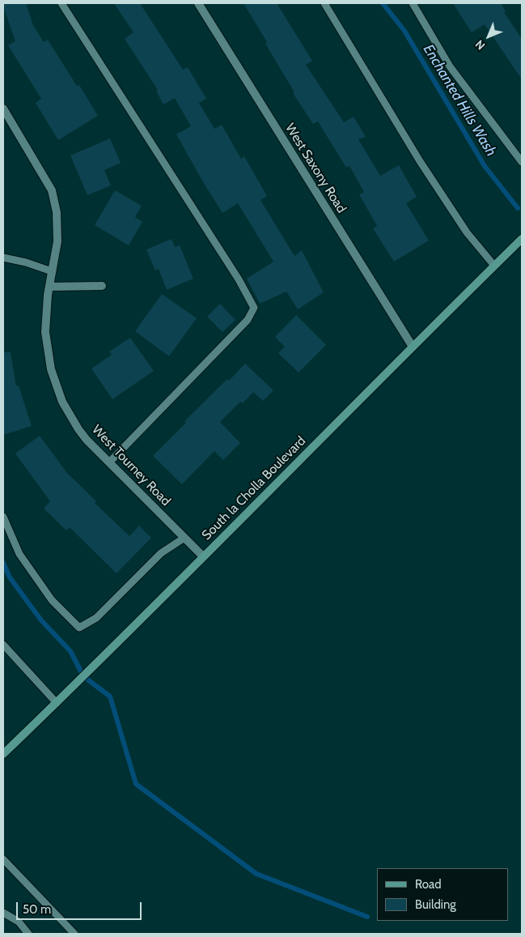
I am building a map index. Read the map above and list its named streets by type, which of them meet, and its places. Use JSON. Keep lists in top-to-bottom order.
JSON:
{
  "streets": {
    "main road": ["South la Cholla Boulevard"],
    "street": ["West Saxony Road", "West Tourney Road"]
  },
  "crossings": [
    ["West Saxony Road", "South la Cholla Boulevard"],
    ["West Tourney Road", "South la Cholla Boulevard"]
  ],
  "water": ["Enchanted Hills Wash"],
  "legend": ["Road", "Building"],
  "scale_bar": "50 m",
  "north": "bottom left"
}
